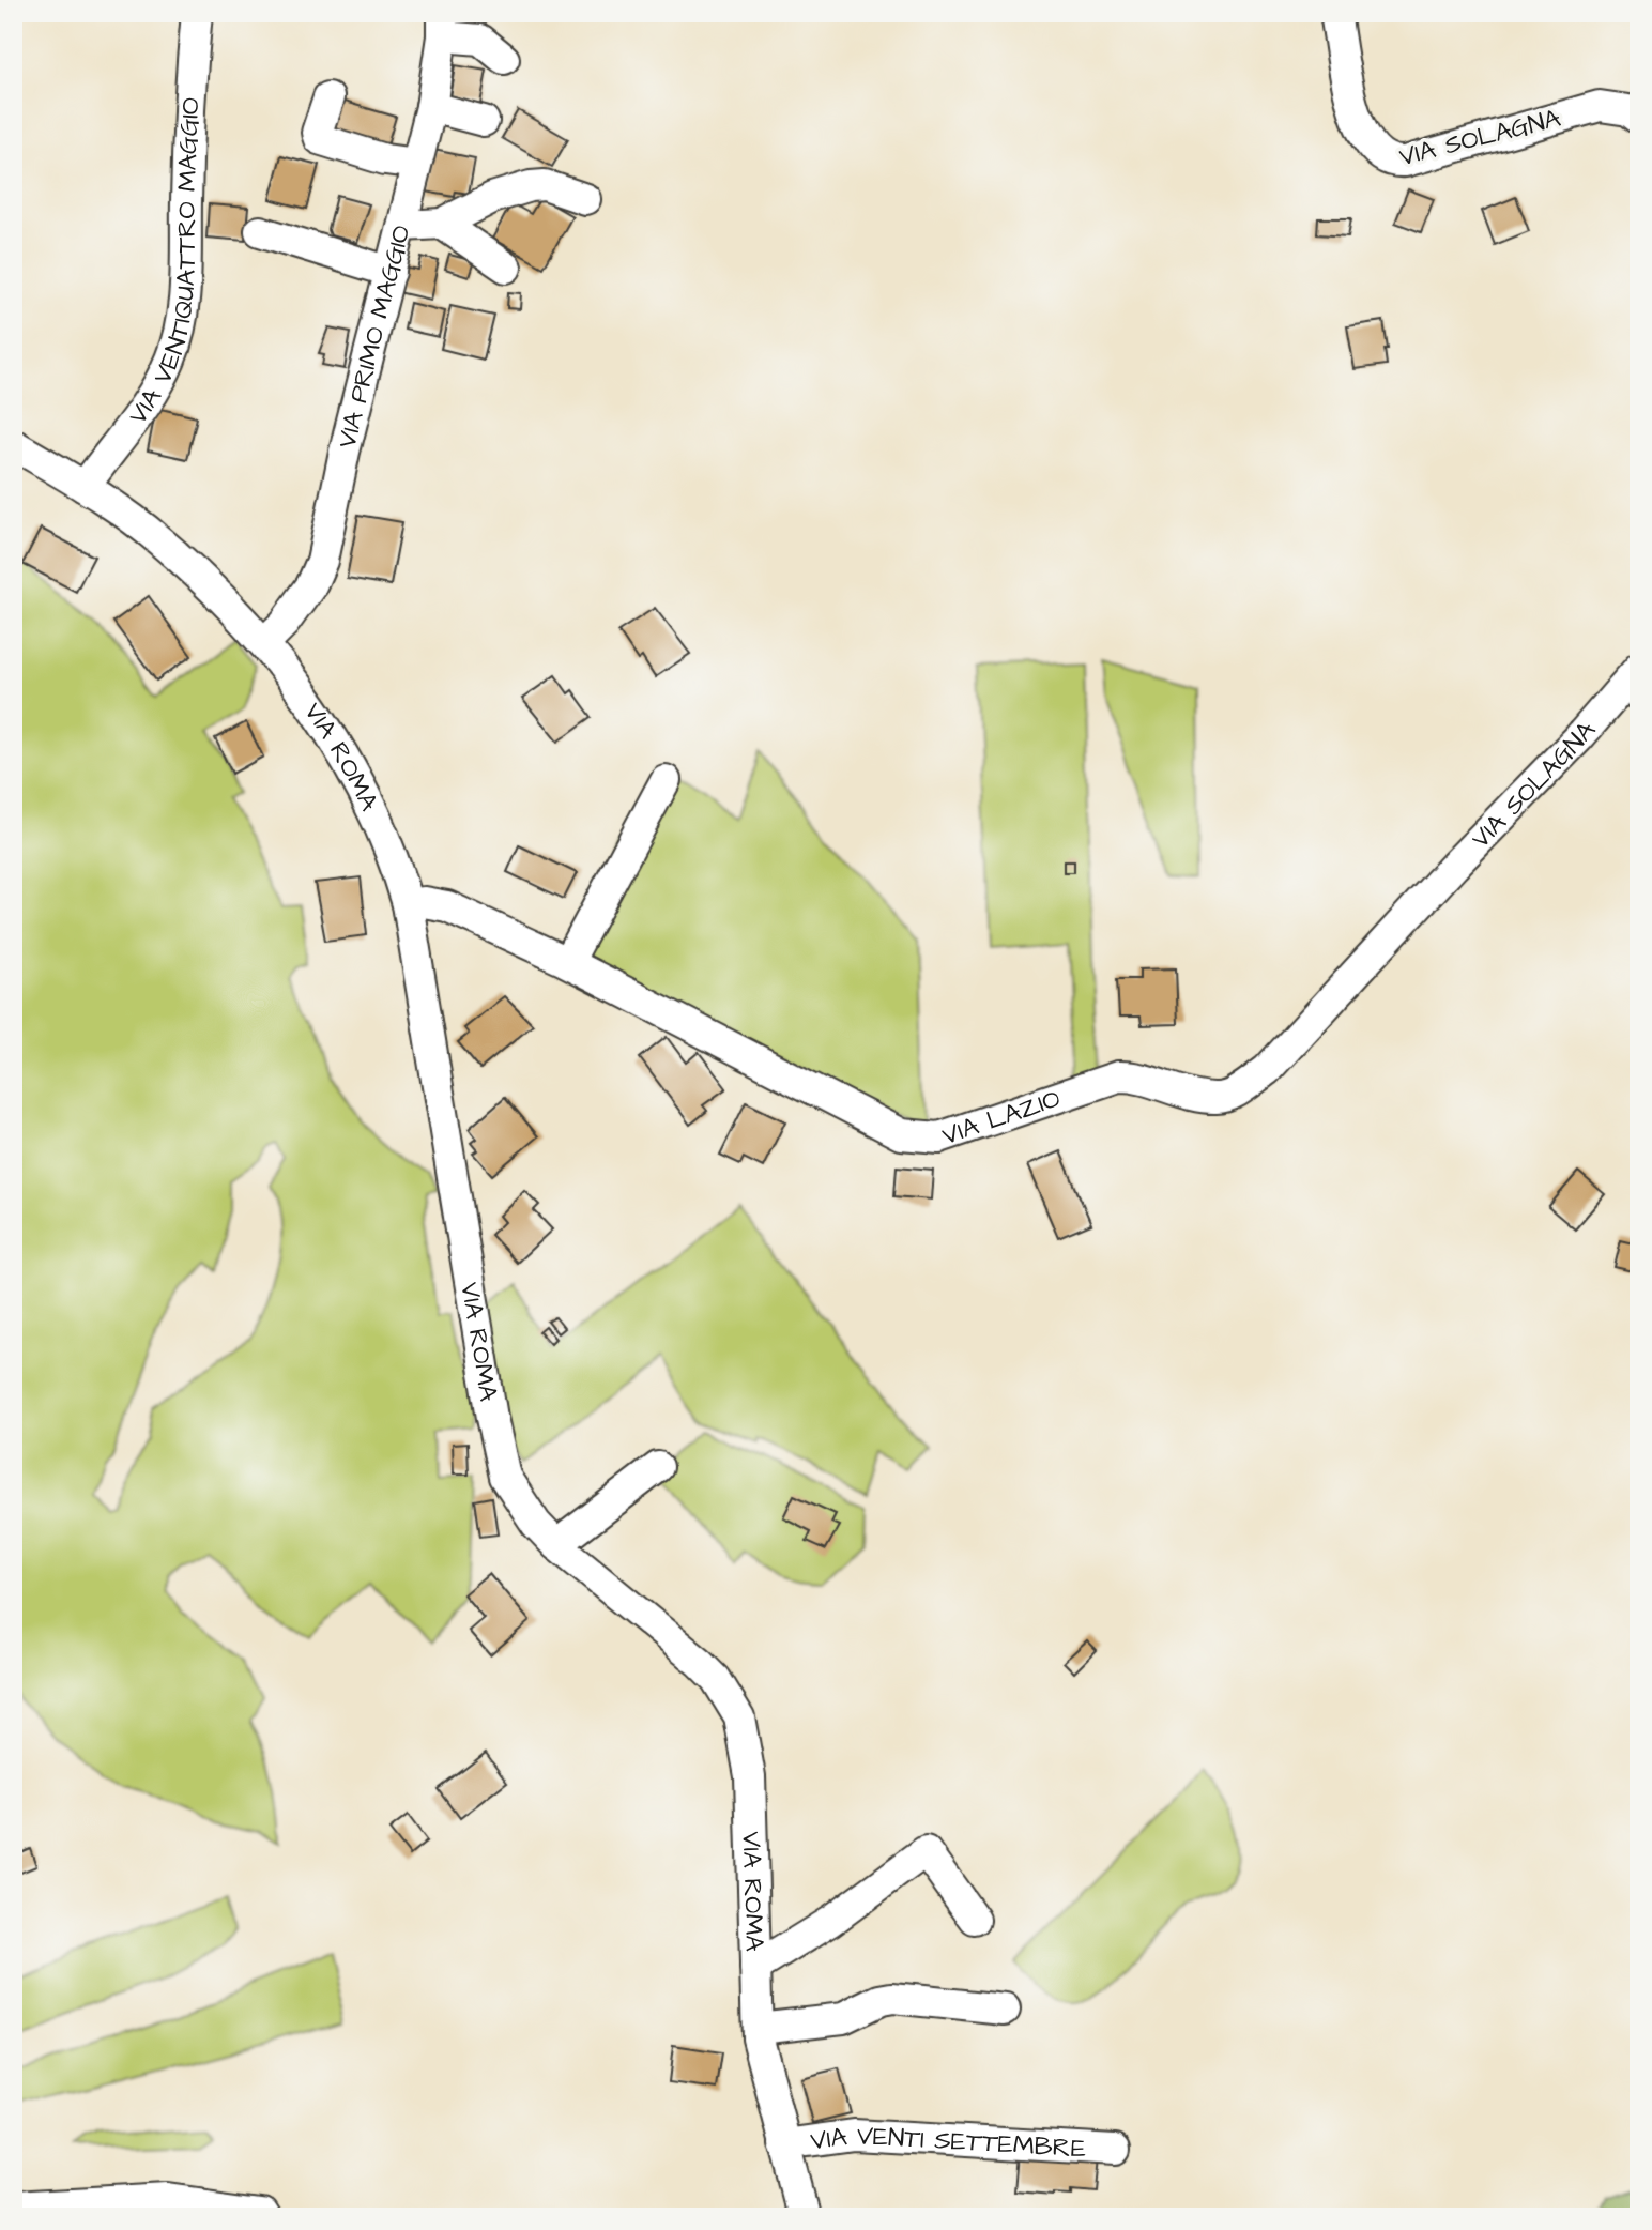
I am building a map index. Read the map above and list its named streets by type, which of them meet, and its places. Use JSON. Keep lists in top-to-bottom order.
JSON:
{
  "streets": {
    "street": [
      "VIA SOLAGNA",
      "VIA VENTIQUATTRO MAGGIO",
      "VIA PRIMO MAGGIO",
      "VIA ROMA",
      "VIA LAZIO",
      "VIA VENTI SETTEMBRE"
    ]
  },
  "crossings": [
    ["VIA SOLAGNA", "VIA LAZIO"],
    ["VIA VENTIQUATTRO MAGGIO", "VIA ROMA"],
    ["VIA PRIMO MAGGIO", "VIA ROMA"],
    ["VIA ROMA", "VIA LAZIO"],
    ["VIA ROMA", "VIA VENTI SETTEMBRE"]
  ]
}
